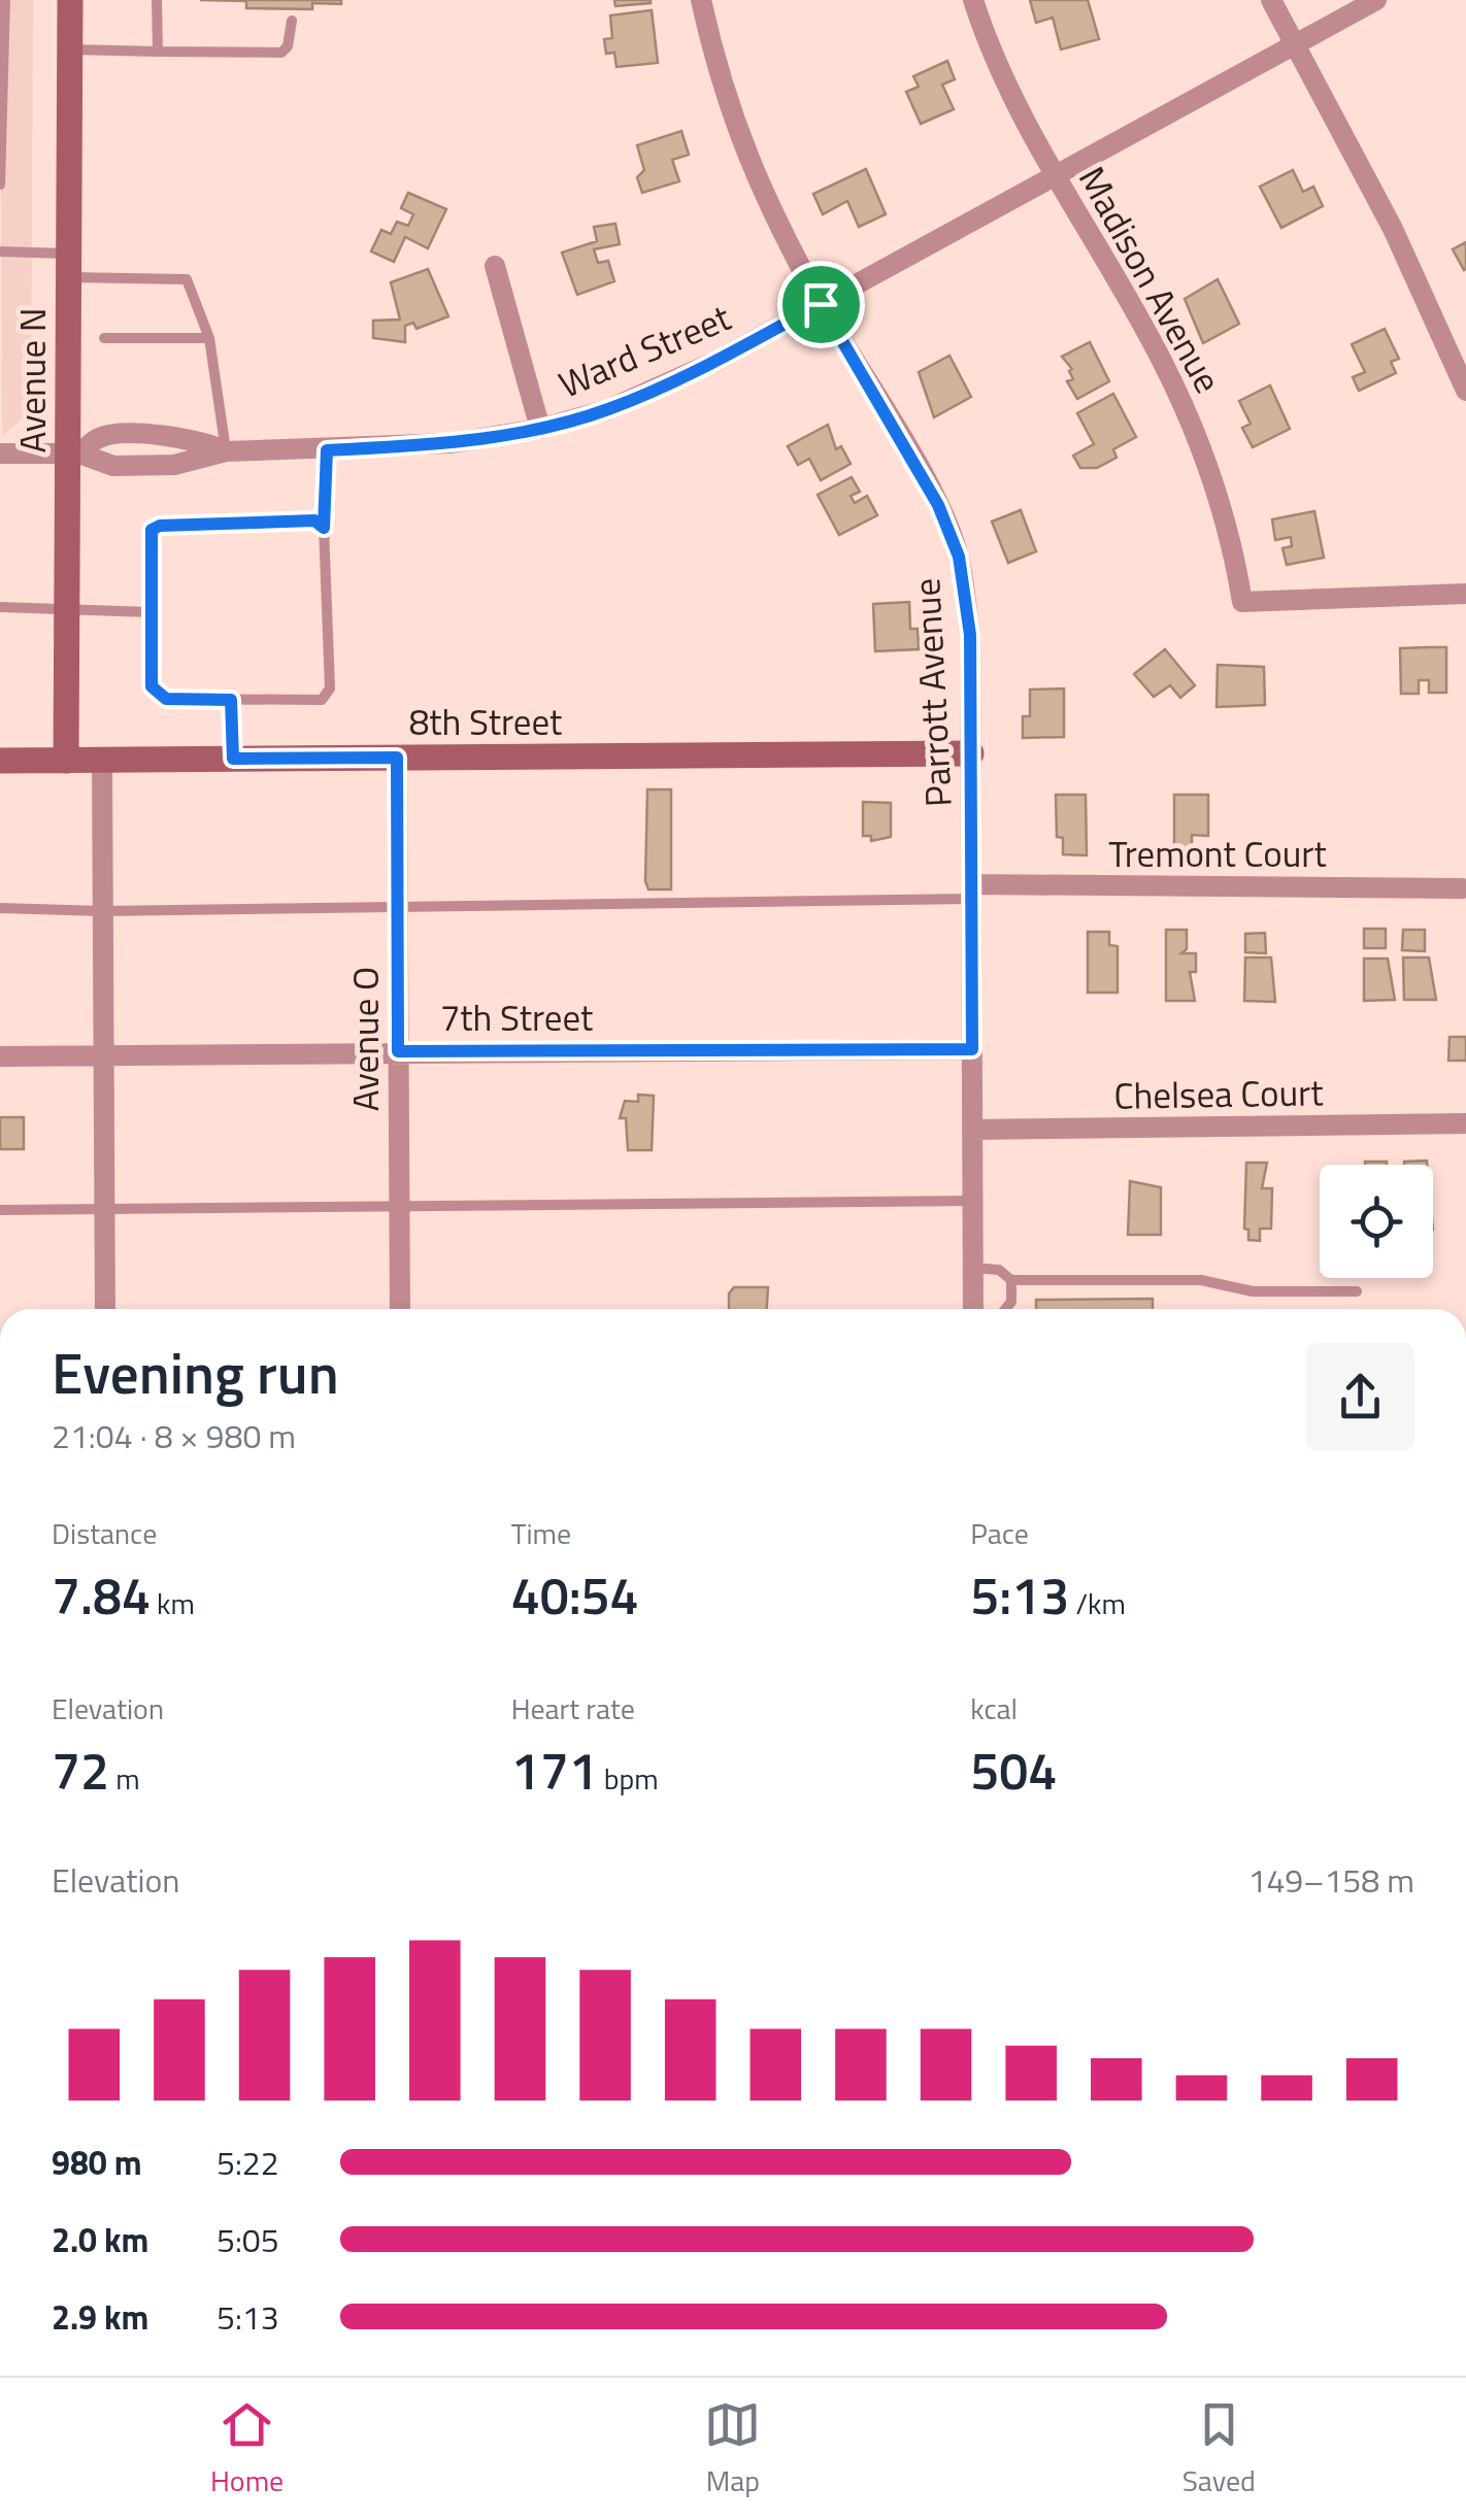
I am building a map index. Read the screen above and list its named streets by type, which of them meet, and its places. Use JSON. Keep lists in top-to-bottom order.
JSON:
{
  "streets": {
    "street": [
      "Madison Avenue",
      "Ward Street",
      "Avenue N",
      "Parrott Avenue",
      "8th Street",
      "Tremont Court",
      "7th Street",
      "Avenue O",
      "Chelsea Court"
    ]
  },
  "crossings": [
    ["Madison Avenue", "Ward Street"],
    ["Ward Street", "Avenue N"],
    ["Ward Street", "Parrott Avenue"],
    ["Avenue N", "8th Street"],
    ["Parrott Avenue", "8th Street"],
    ["Parrott Avenue", "Tremont Court"],
    ["Parrott Avenue", "7th Street"],
    ["Parrott Avenue", "Chelsea Court"],
    ["8th Street", "Avenue O"],
    ["7th Street", "Avenue O"]
  ],
  "page": {
    "heading": ["Evening run", "21:04 · 8 × 980 m"],
    "stats": [
      ["Distance", "7.84 km"],
      ["Time", "40:54"],
      ["Pace", "5:13 /km"],
      ["Elevation", "72 m"],
      ["Heart rate", "171 bpm"],
      ["kcal", "504"]
    ],
    "chart": ["Elevation", "149–158 m"],
    "list": [
      {
        "name": "980 m",
        "note": "5:22"
      },
      {
        "name": "2.0 km",
        "note": "5:05"
      },
      {
        "name": "2.9 km",
        "note": "5:13"
      }
    ],
    "tabs": ["Home", "Map", "Saved"]
  }
}
